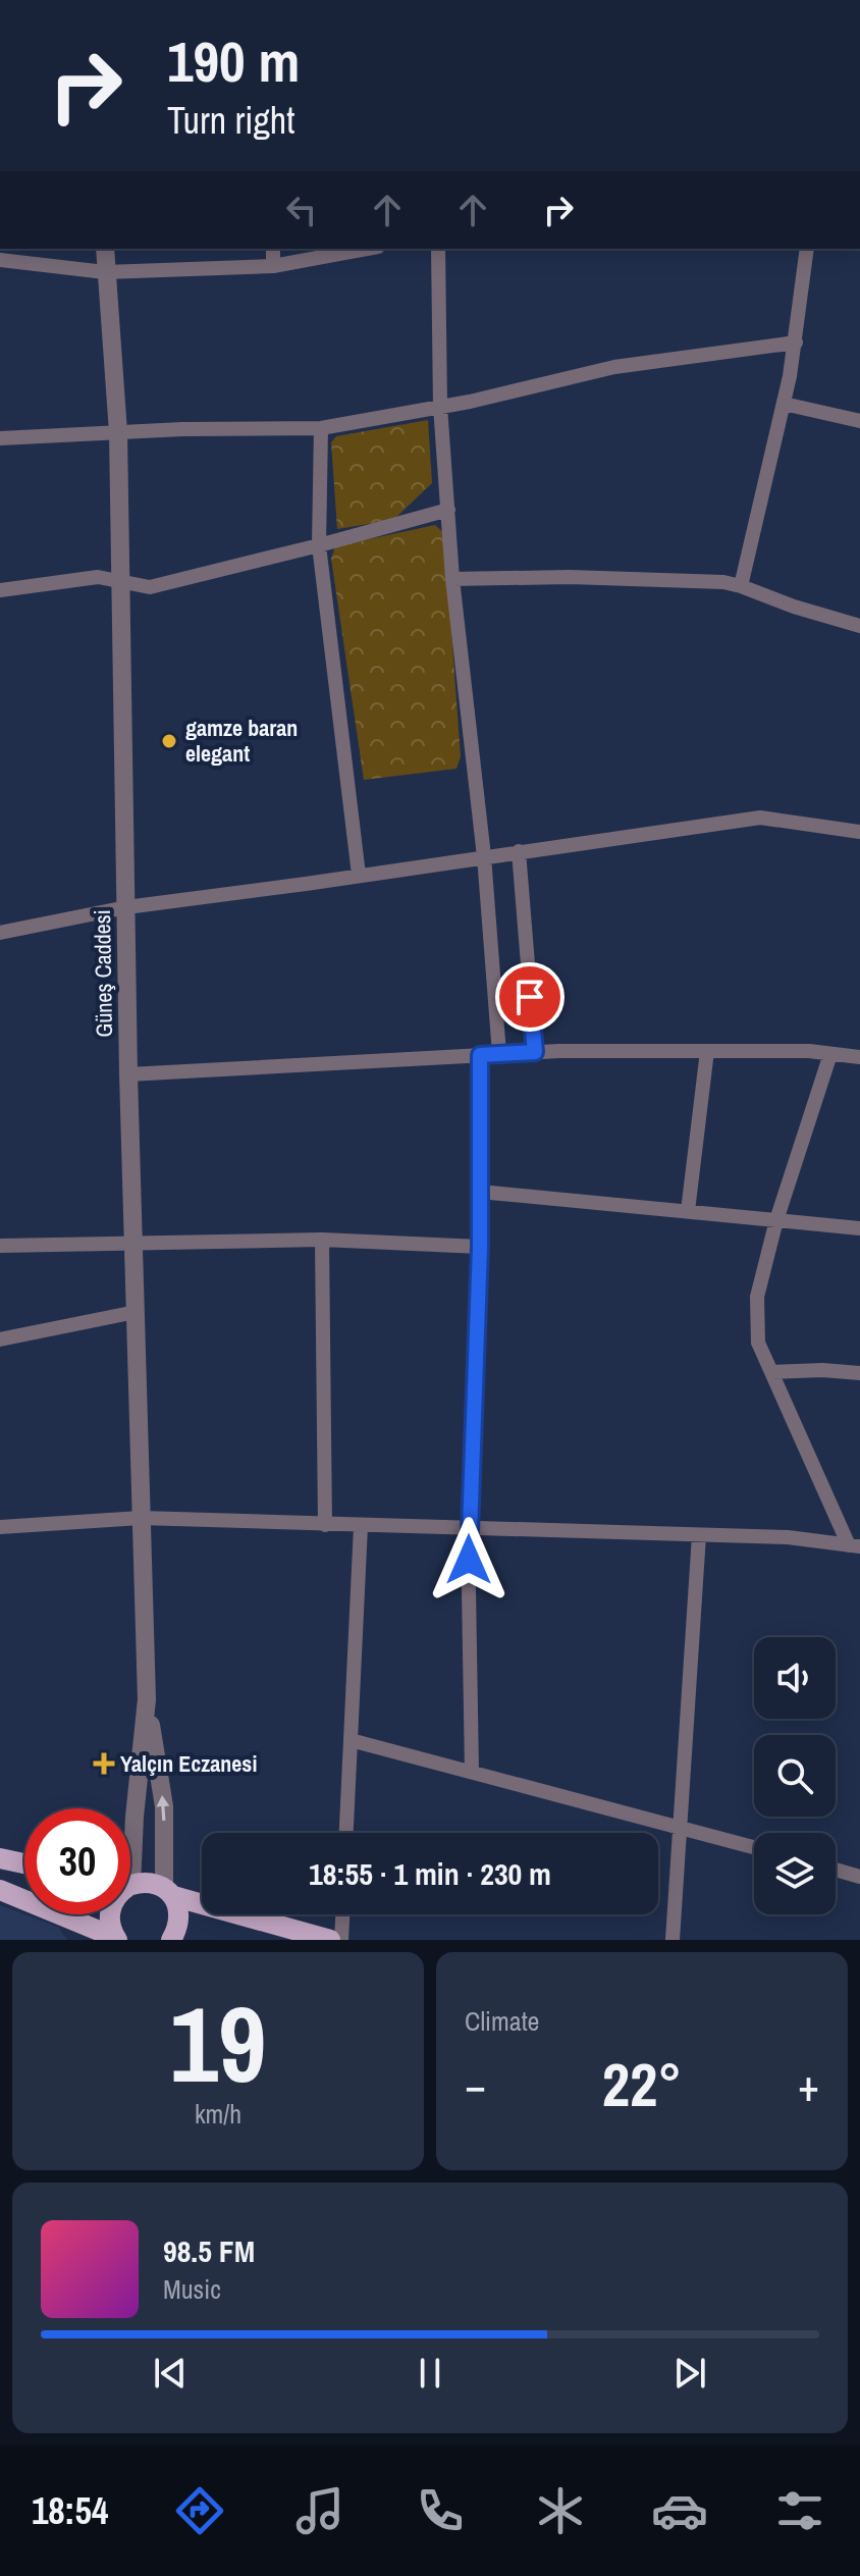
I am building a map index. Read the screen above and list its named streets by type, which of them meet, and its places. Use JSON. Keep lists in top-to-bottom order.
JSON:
{
  "streets": {
    "street": ["Güneş Caddesi"]
  },
  "places": {
    "other": ["gamze baran elegant"],
    "health": ["Yalçın Eczanesi"]
  },
  "page": {
    "turn": ["190 m", "Turn right"],
    "limit": "30",
    "trip": "18:55 · 1 min · 230 m",
    "tile": [
      ["19", "km/h"],
      "Climate"
    ],
    "heat": ["−", "22°", "+"],
    "song": ["98.5 FM", "Music"],
    "tabs": "18:54"
  }
}
